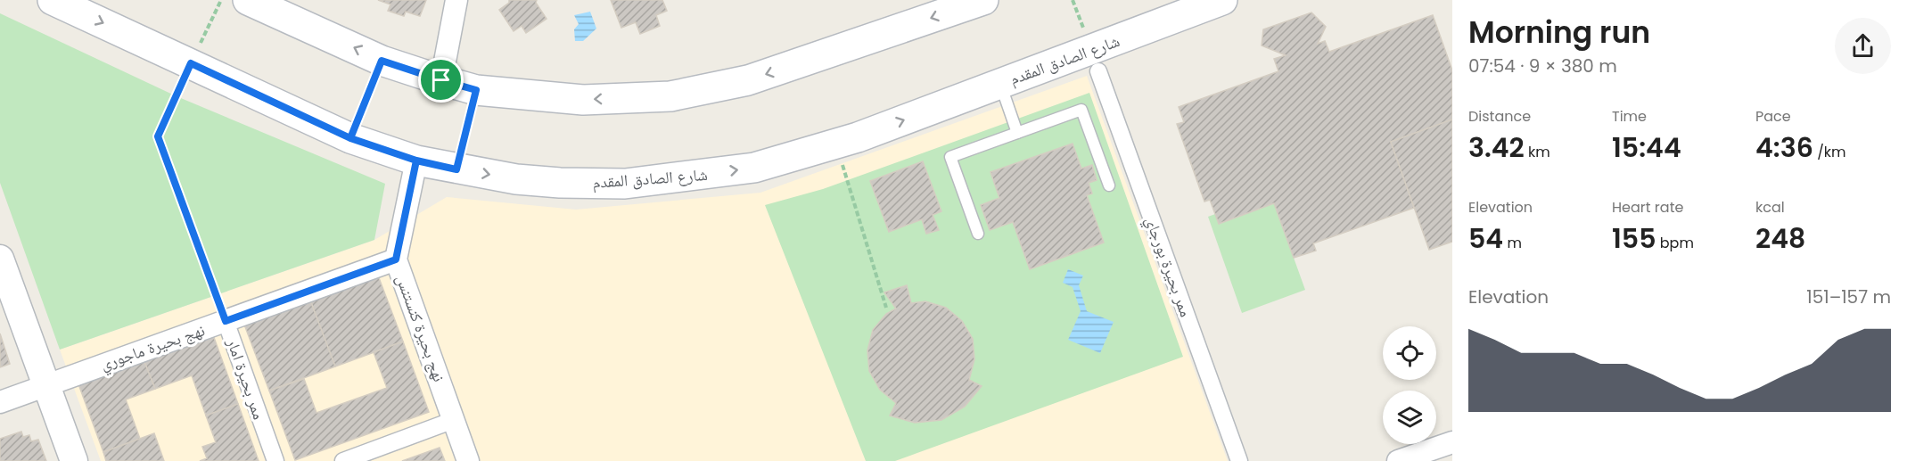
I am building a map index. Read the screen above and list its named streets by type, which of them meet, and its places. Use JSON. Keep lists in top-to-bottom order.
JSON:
{
  "streets": {
    "main road": ["شارع الصادق المقدم"],
    "street": [
      "ممر بحيرة بورجاي",
      "نهج بحيرة كنستنس",
      "نهج بحيرة ماجوري",
      "ممر بحيرة امار"
    ]
  },
  "crossings": [
    ["شارع الصادق المقدم", "نهج بحيرة كنستنس"],
    ["شارع الصادق المقدم", "ممر بحيرة امار"],
    ["نهج بحيرة كنستنس", "نهج بحيرة ماجوري"],
    ["نهج بحيرة ماجوري", "ممر بحيرة امار"]
  ],
  "page": {
    "heading": ["Morning run", "07:54 · 9 × 380 m"],
    "stats": [
      ["Distance", "3.42 km"],
      ["Time", "15:44"],
      ["Pace", "4:36 /km"],
      ["Elevation", "54 m"],
      ["Heart rate", "155 bpm"],
      ["kcal", "248"]
    ],
    "chart": ["Elevation", "151–157 m"]
  }
}
